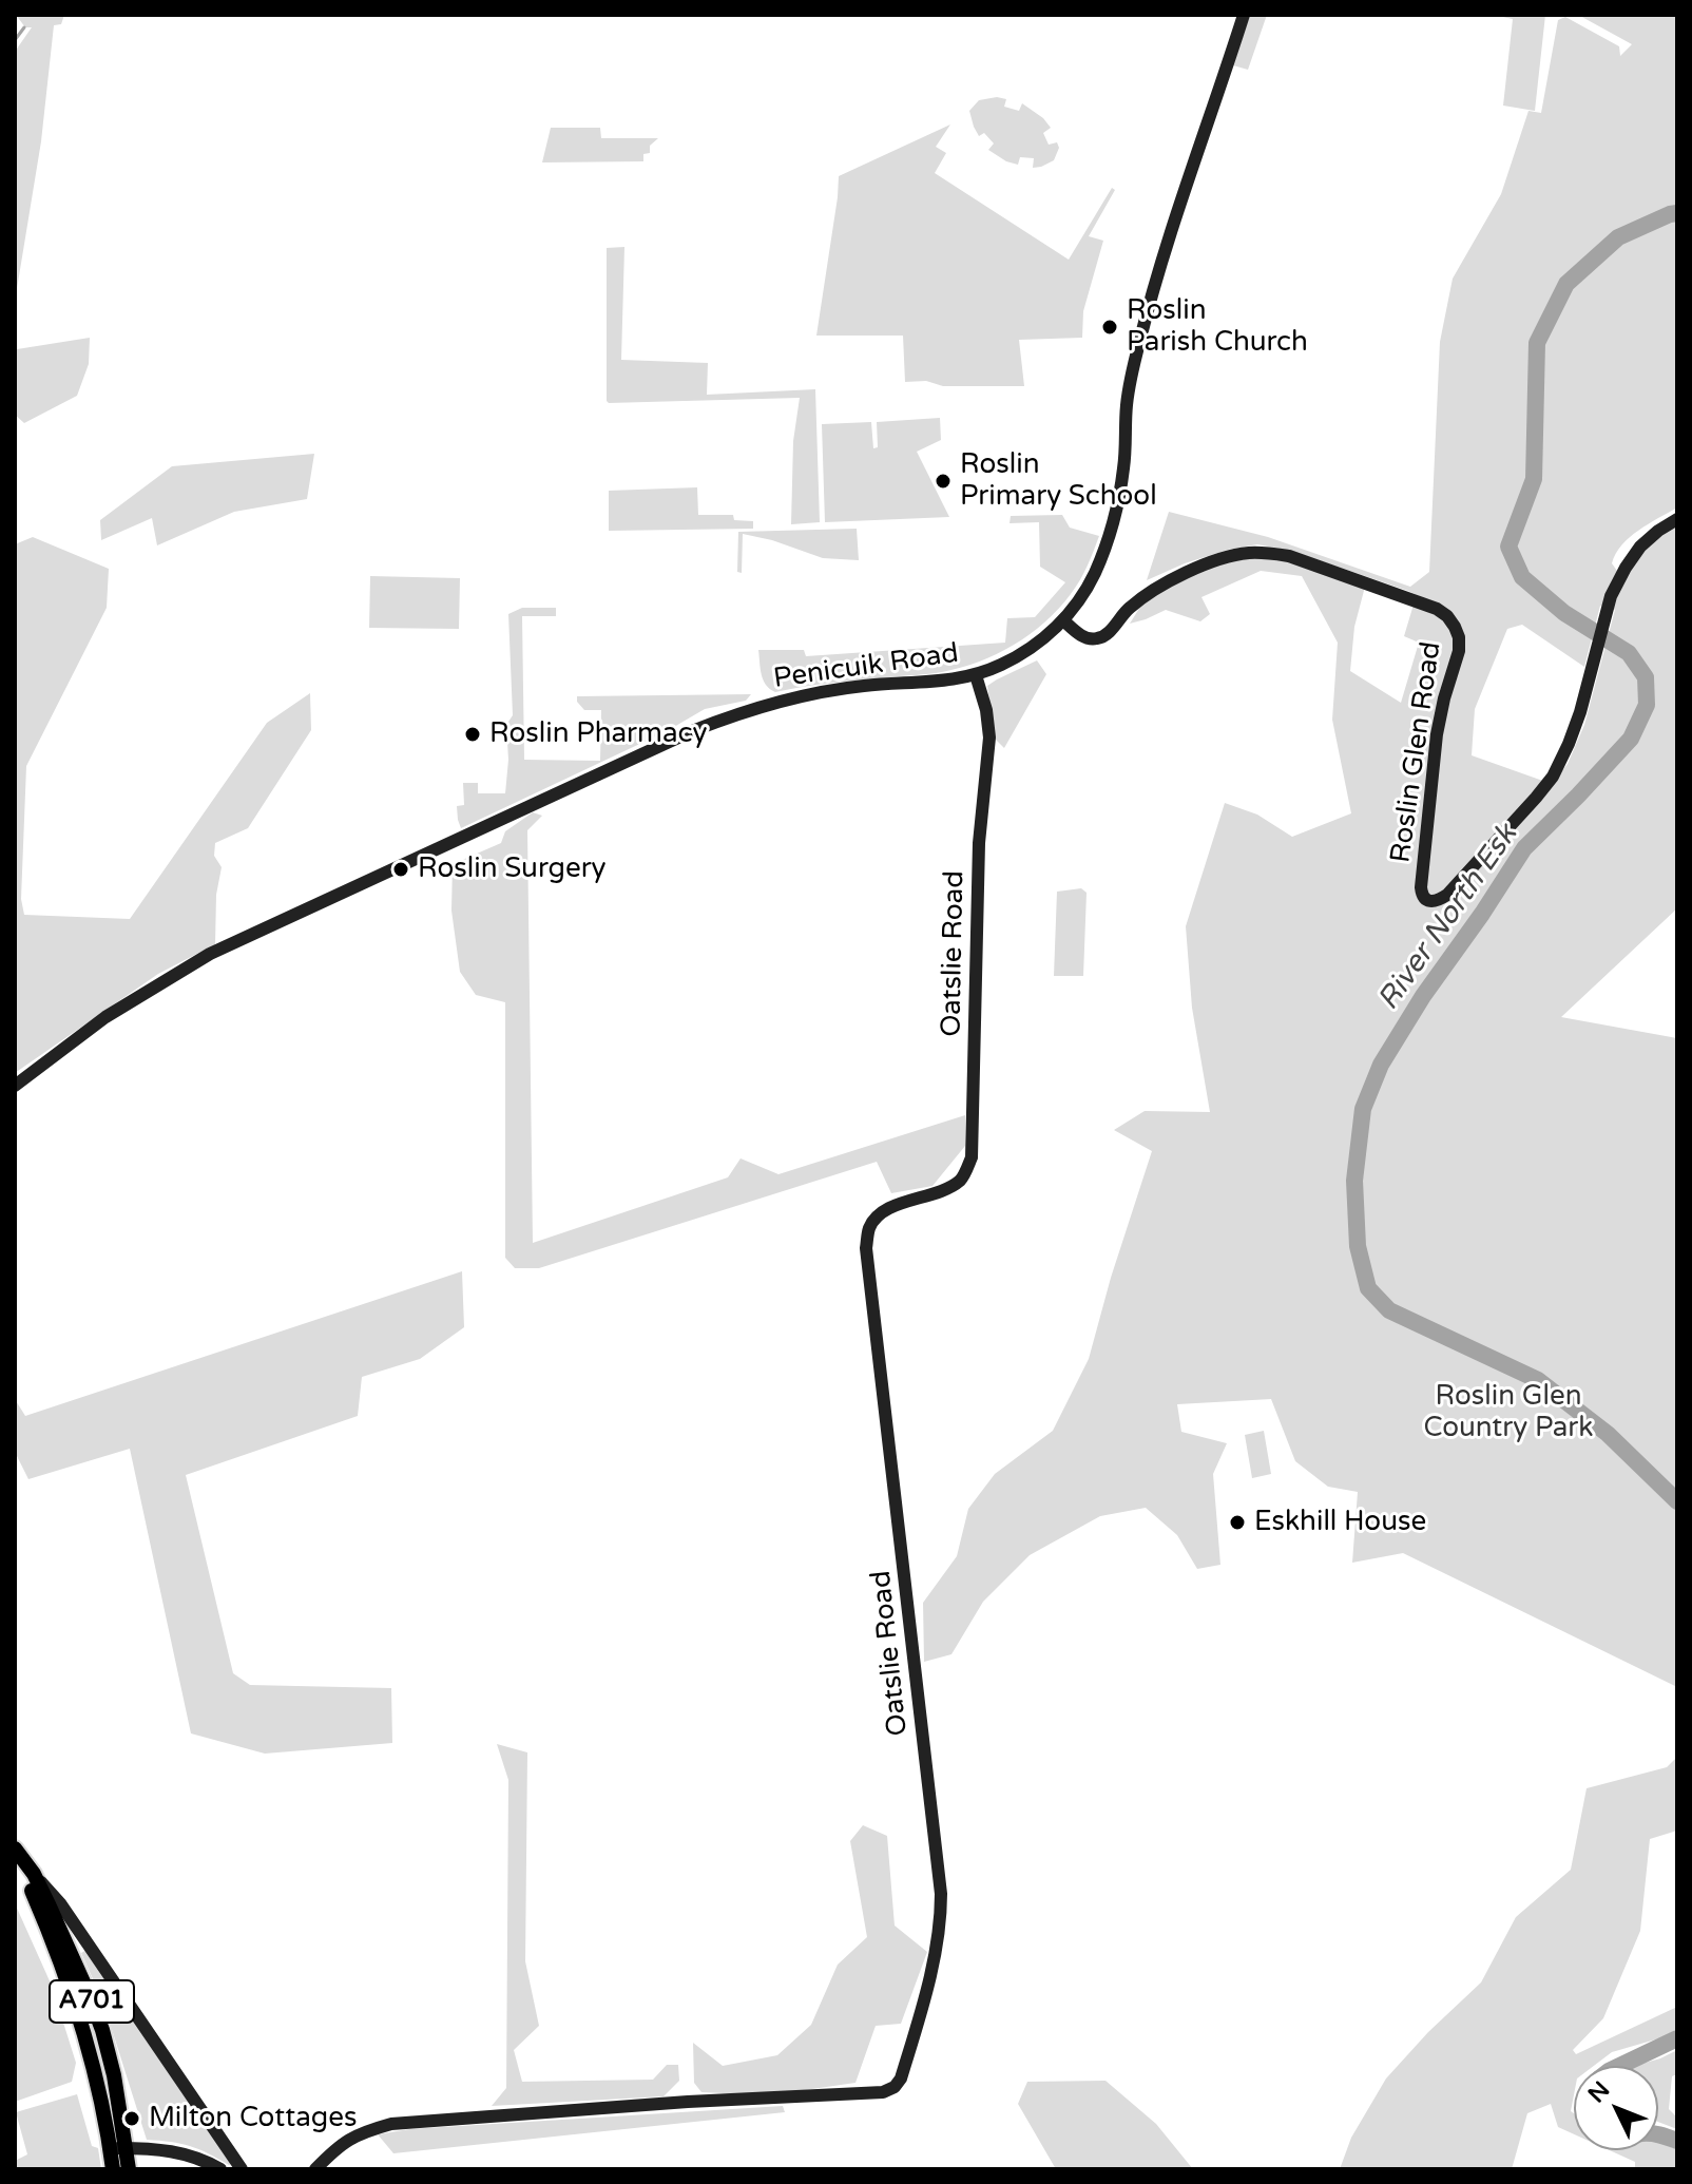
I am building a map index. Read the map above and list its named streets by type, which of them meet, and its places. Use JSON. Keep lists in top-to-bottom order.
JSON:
{
  "streets": {
    "main road": [
      "Penicuik Road",
      "Roslin Glen Road",
      "Oatslie Road",
      "A701"
    ]
  },
  "crossings": [
    ["Penicuik Road", "Roslin Glen Road"],
    ["Penicuik Road", "Oatslie Road"]
  ],
  "water": ["River North Esk"],
  "parks": ["Roslin Glen Country Park"],
  "places": [
    "Roslin Parish Church",
    "Roslin Primary School",
    "Roslin Pharmacy",
    "Roslin Surgery",
    "Eskhill House",
    "Milton Cottages"
  ],
  "north": "top left"
}
